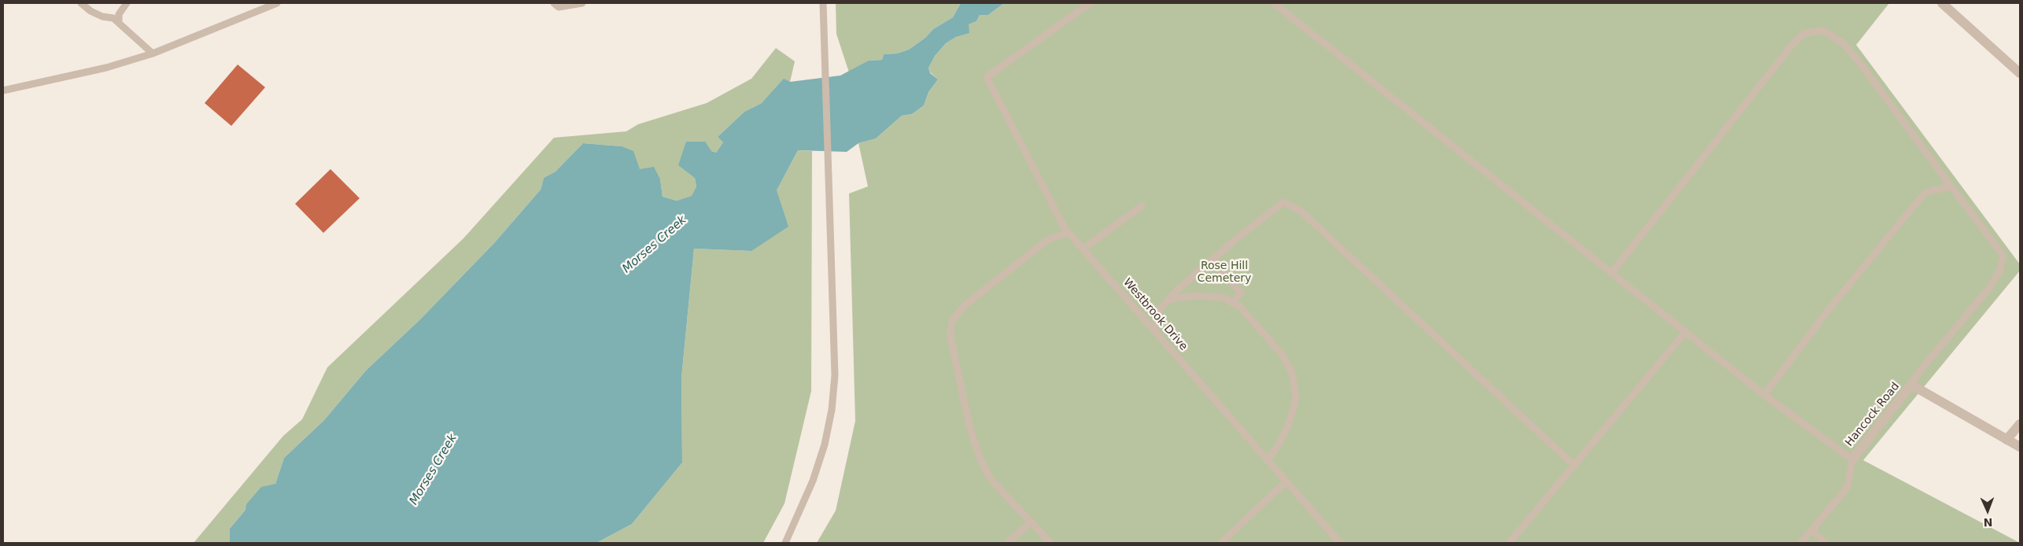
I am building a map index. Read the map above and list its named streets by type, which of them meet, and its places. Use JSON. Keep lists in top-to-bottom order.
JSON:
{
  "streets": {
    "street": ["Hancock Road"],
    "lane": ["Westbrook Drive"]
  },
  "water": ["Morses Creek"],
  "parks": ["Rose Hill Cemetery"],
  "north": "bottom"
}
